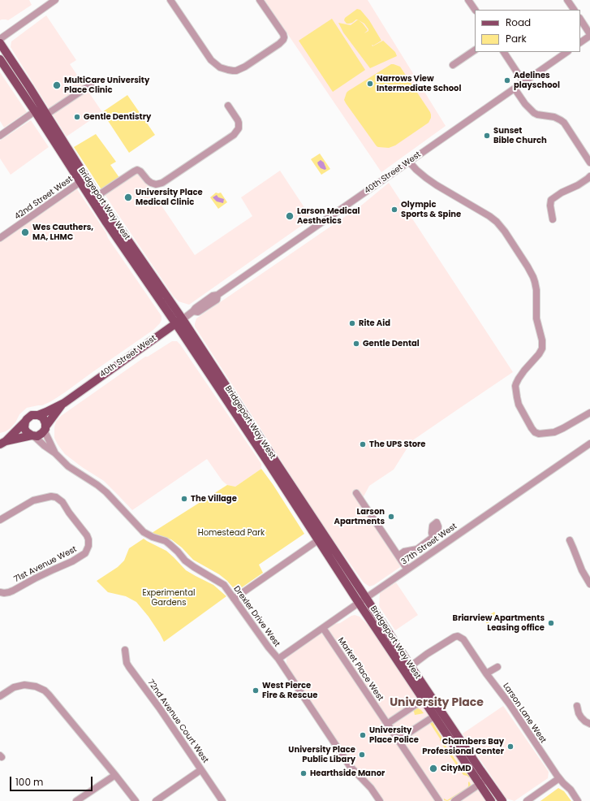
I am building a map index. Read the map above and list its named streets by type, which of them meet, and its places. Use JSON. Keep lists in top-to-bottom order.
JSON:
{
  "streets": {
    "main road": ["40th Street West", "Bridgeport Way West"],
    "street": [
      "42nd Street West",
      "37th Street West",
      "71st Avenue West",
      "Drexler Drive West",
      "Market Place West",
      "Larson Lane West",
      "72nd Avenue Court West"
    ]
  },
  "crossings": [
    ["40th Street West", "Bridgeport Way West"],
    ["40th Street West", "Drexler Drive West"],
    ["42nd Street West", "Bridgeport Way West"],
    ["Bridgeport Way West", "37th Street West"],
    ["Bridgeport Way West", "Larson Lane West"],
    ["37th Street West", "Drexler Drive West"],
    ["37th Street West", "Market Place West"]
  ],
  "districts": ["University Place"],
  "parks": ["Homestead Park", "Experimental Gardens"],
  "places": [
    "Adelines playschool",
    "Narrows View Intermediate School",
    "MultiCare University Place Clinic",
    "Gentle Dentistry",
    "Sunset Bible Church",
    "University Place Medical Clinic",
    "Olympic Sports & Spine",
    "Larson Medical Aesthetics",
    "Wes Cauthers, MA, LHMC",
    "Rite Aid",
    "Gentle Dental",
    "The UPS Store",
    "The Village",
    "Larson Apartments",
    "Briarview Apartments Leasing office",
    "West Pierce Fire & Rescue",
    "University Place Police",
    "Chambers Bay Professional Center",
    "University Place Public Libary",
    "CityMD",
    "Hearthside Manor"
  ],
  "legend": ["Road", "Park"],
  "scale_bar": "100 m"
}
